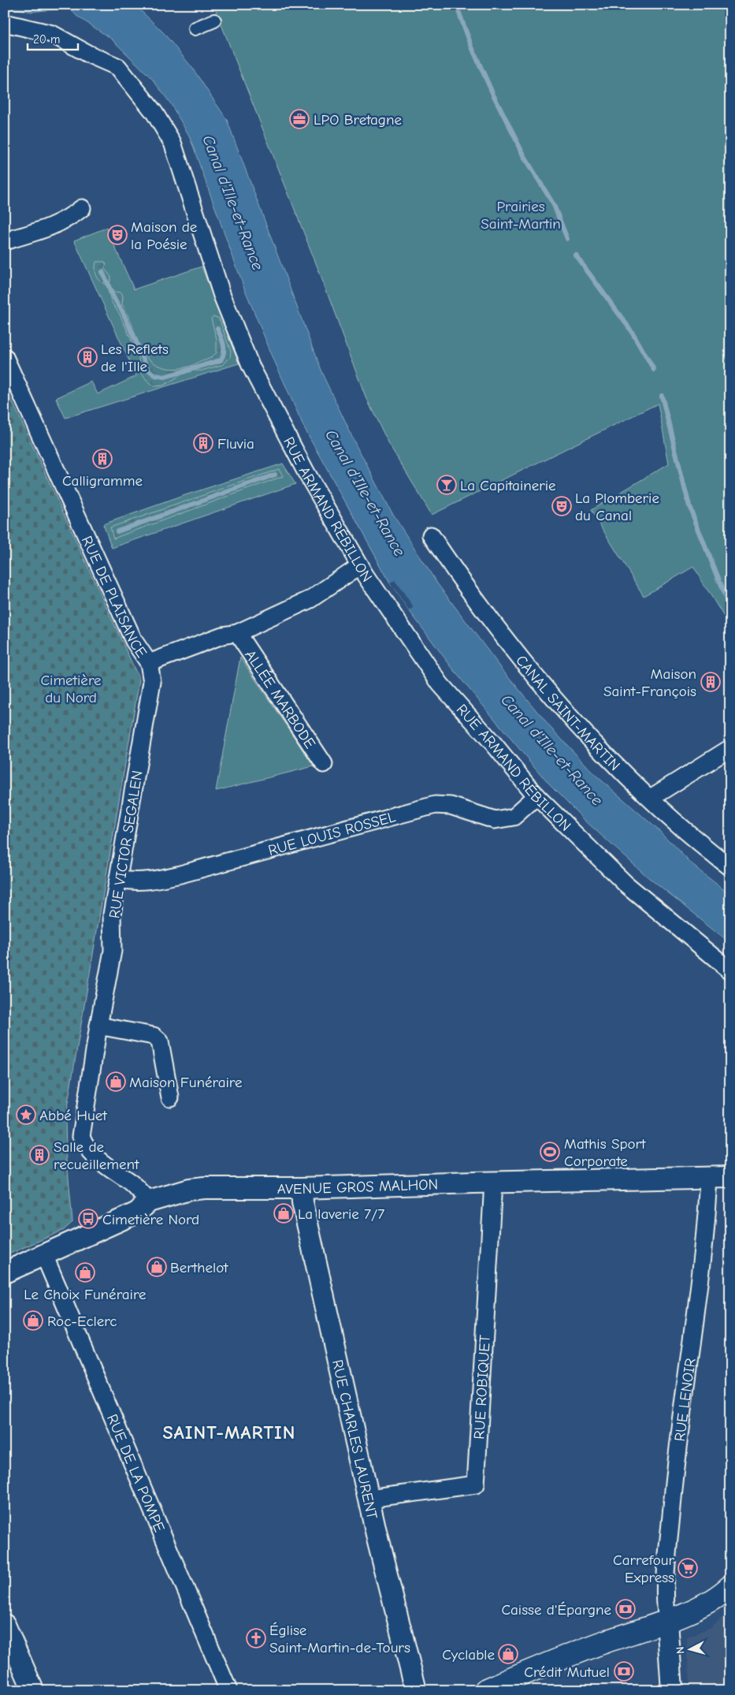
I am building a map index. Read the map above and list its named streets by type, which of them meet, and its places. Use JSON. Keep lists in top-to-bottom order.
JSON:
{
  "streets": {
    "street": [
      "RUE ARMAND RÉBILLON",
      "RUE DE PLAISANCE",
      "ALLÉE MARBODE",
      "CANAL SAINT-MARTIN",
      "RUE LOUIS ROSSEL",
      "RUE VICTOR SEGALEN",
      "AVENUE GROS MALHON",
      "RUE ROBIQUET",
      "RUE LENOIR",
      "RUE CHARLES LAURENT",
      "RUE DE LA POMPE"
    ]
  },
  "crossings": [
    ["RUE ARMAND RÉBILLON", "RUE DE PLAISANCE"],
    ["RUE ARMAND RÉBILLON", "RUE LOUIS ROSSEL"],
    ["RUE DE PLAISANCE", "ALLÉE MARBODE"],
    ["RUE DE PLAISANCE", "RUE VICTOR SEGALEN"],
    ["RUE LOUIS ROSSEL", "RUE VICTOR SEGALEN"],
    ["RUE VICTOR SEGALEN", "AVENUE GROS MALHON"],
    ["AVENUE GROS MALHON", "RUE ROBIQUET"],
    ["AVENUE GROS MALHON", "RUE LENOIR"],
    ["AVENUE GROS MALHON", "RUE CHARLES LAURENT"],
    ["AVENUE GROS MALHON", "RUE DE LA POMPE"],
    ["RUE ROBIQUET", "RUE CHARLES LAURENT"]
  ],
  "districts": ["SAINT-MARTIN"],
  "water": ["Canal d'Ille-et-Rance"],
  "parks": ["Prairies Saint-Martin", "Cimetière du Nord"],
  "places": {
    "office": ["LPO Bretagne"],
    "theatre": ["Maison de la Poésie", "La Plomberie du Canal"],
    "building": [
      "Les Reflets de l'Ille",
      "Fluvia",
      "Calligramme",
      "Maison Saint-François",
      "Salle de recueillement"
    ],
    "bar": ["La Capitainerie"],
    "shop": [
      "Maison Funéraire",
      "La laverie 7/7",
      "Berthelot",
      "Le Choix Funéraire",
      "Roc-Eclerc",
      "Cyclable"
    ],
    "place": ["Abbé Huet"],
    "sports": ["Mathis Sport Corporate"],
    "bus stop": ["Cimetière Nord"],
    "supermarket": ["Carrefour Express"],
    "bank": ["Caisse d'Épargne", "Crédit Mutuel"],
    "church": ["Église Saint-Martin-de-Tours"]
  },
  "scale_bar": "20 m",
  "north": "left"
}
